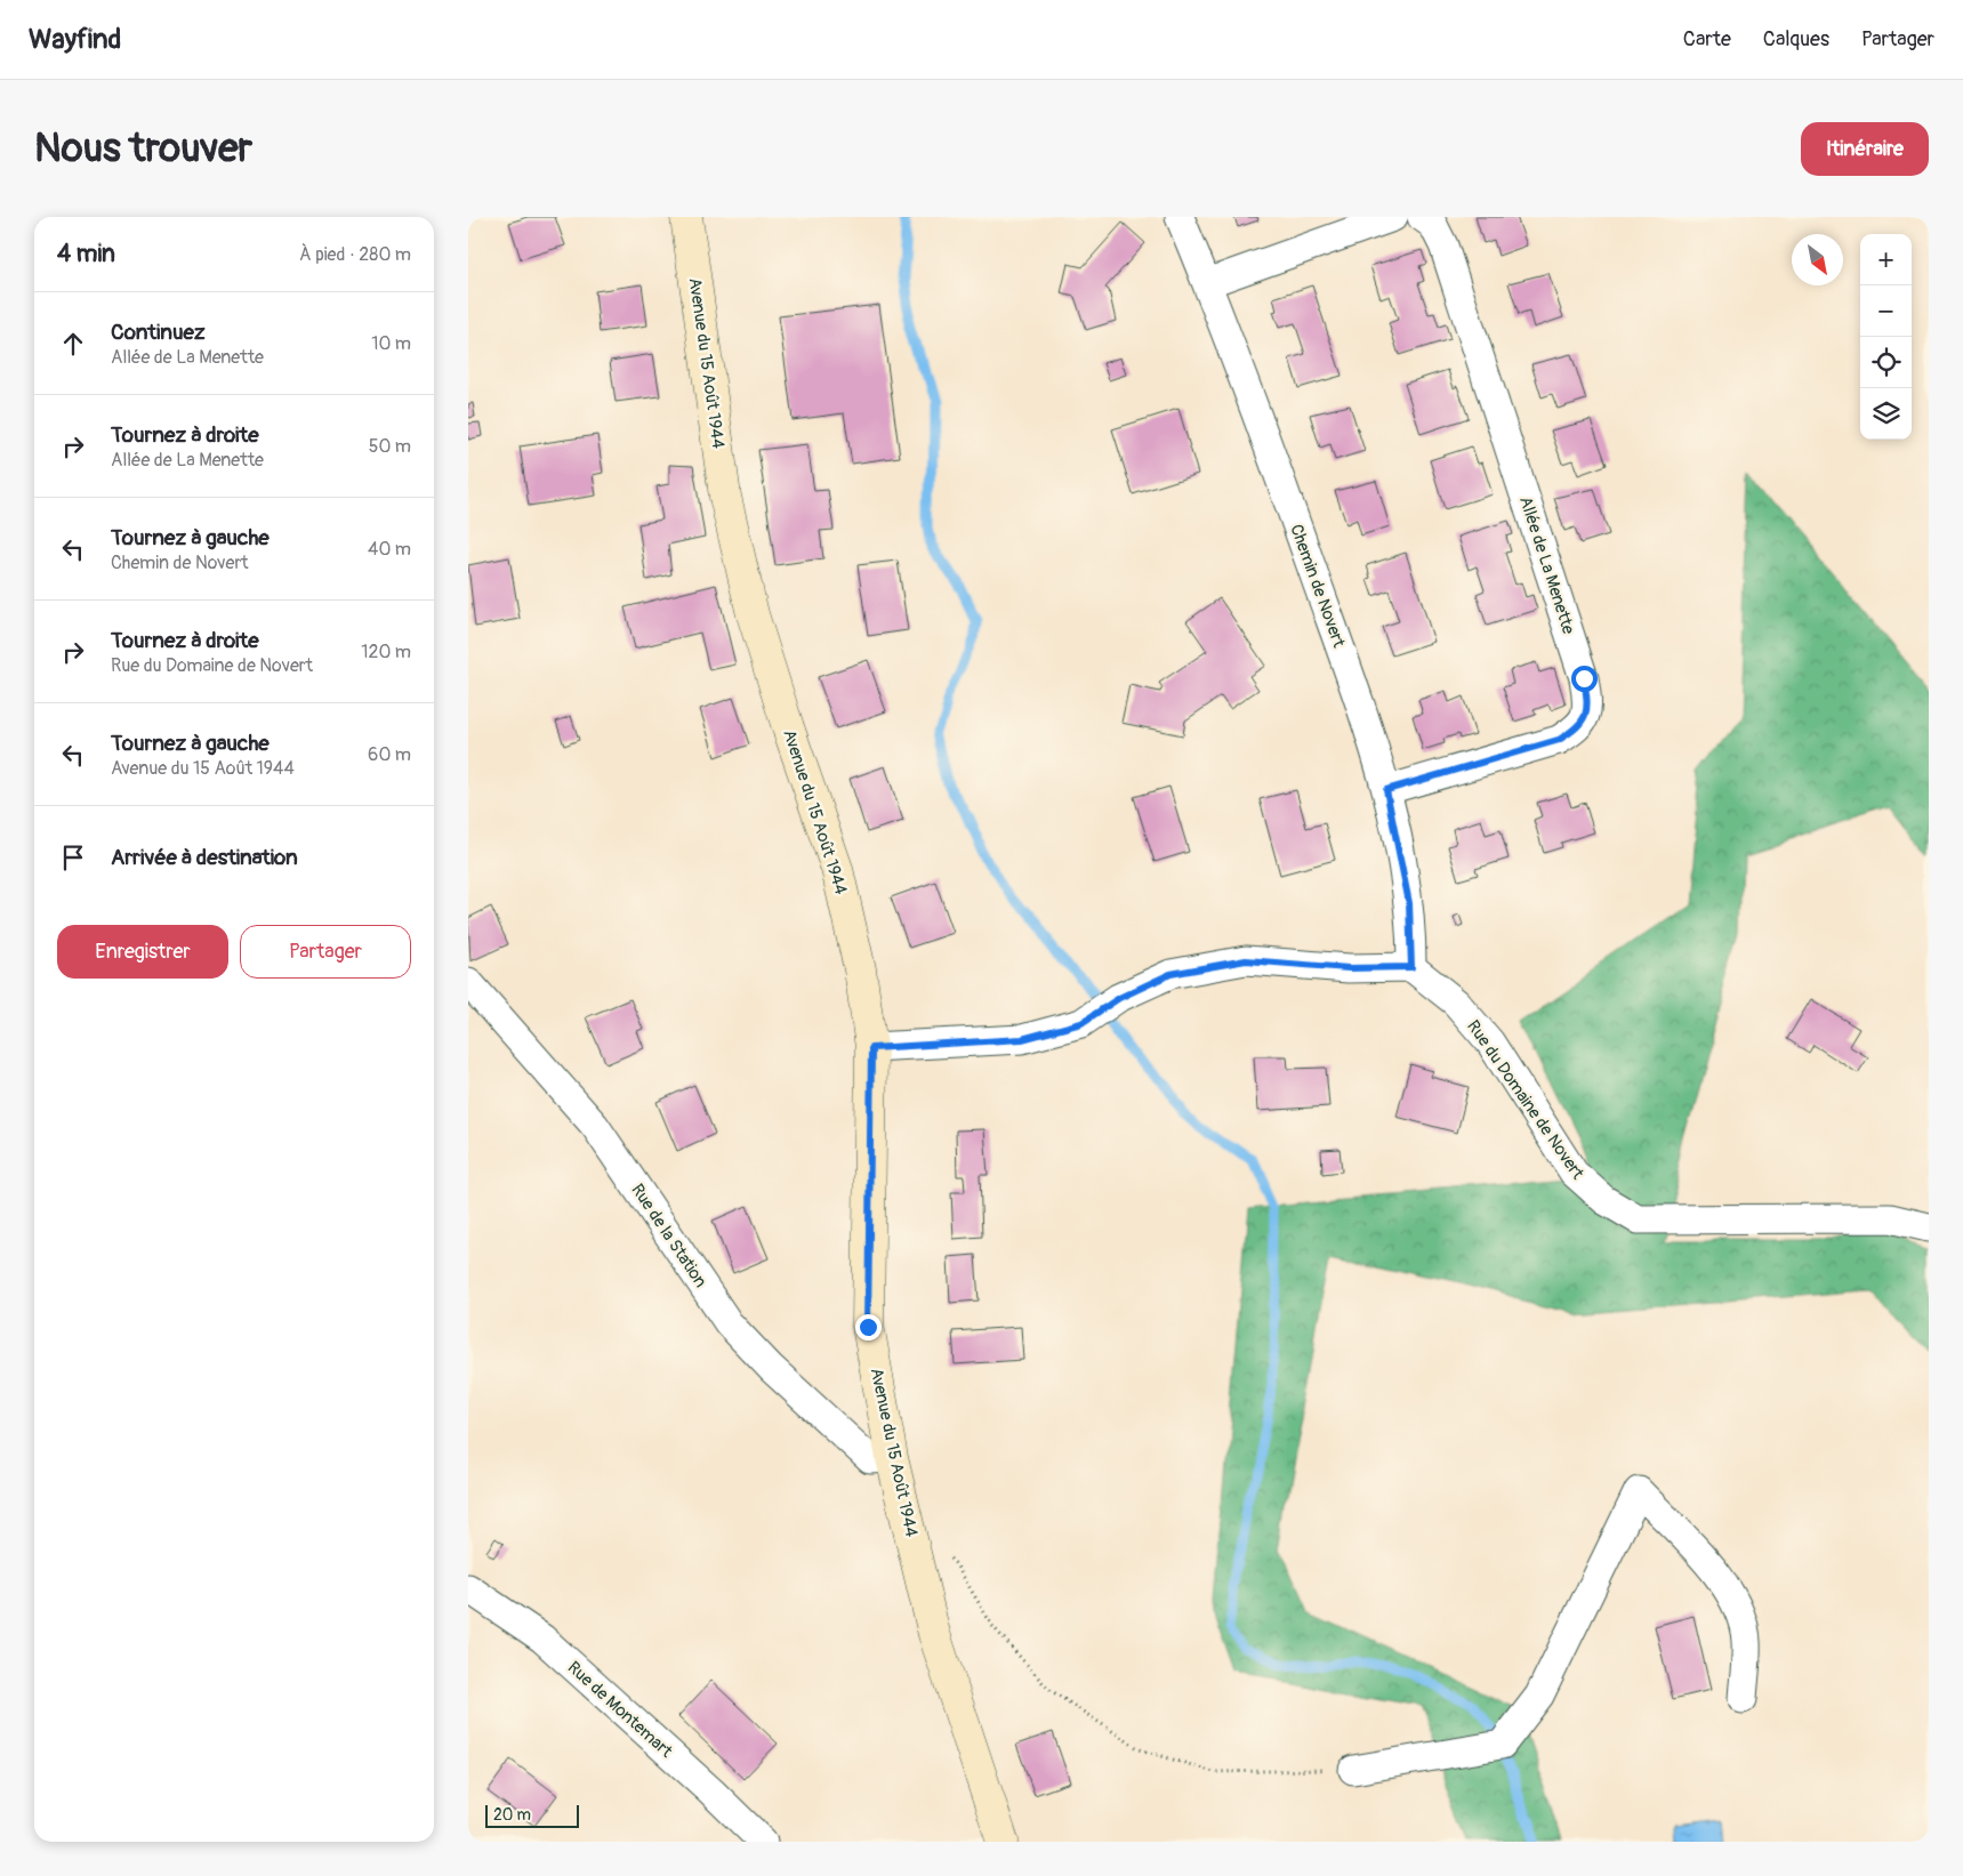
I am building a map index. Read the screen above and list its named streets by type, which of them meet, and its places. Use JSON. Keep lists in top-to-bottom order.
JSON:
{
  "streets": {
    "main road": ["Avenue du 15 Août 1944"],
    "street": [
      "Allée de La Menette",
      "Chemin de Novert",
      "Rue du Domaine de Novert",
      "Rue de la Station",
      "Rue de Montemart"
    ]
  },
  "crossings": [
    ["Avenue du 15 Août 1944", "Rue de la Station"],
    ["Allée de La Menette", "Chemin de Novert"],
    ["Chemin de Novert", "Rue du Domaine de Novert"]
  ],
  "scale_bar": "20 m",
  "north": "bottom right",
  "page": {
    "header": "Wayfind",
    "nav": ["Carte", "Calques", "Partager"],
    "buttons": [
      "Itinéraire",
      ["Enregistrer", "Partager"]
    ],
    "title": "Nous trouver",
    "heading": ["4 min", "À pied · 280 m"],
    "map_buttons": ["+", "−"],
    "list": [
      ["Continuez", "Allée de La Menette", "10 m"],
      ["Tournez à droite", "Allée de La Menette", "50 m"],
      ["Tournez à gauche", "Chemin de Novert", "40 m"],
      ["Tournez à droite", "Rue du Domaine de Novert", "120 m"],
      ["Tournez à gauche", "Avenue du 15 Août 1944", "60 m"],
      "Arrivée à destination"
    ],
    "scale": "20 m"
  }
}
